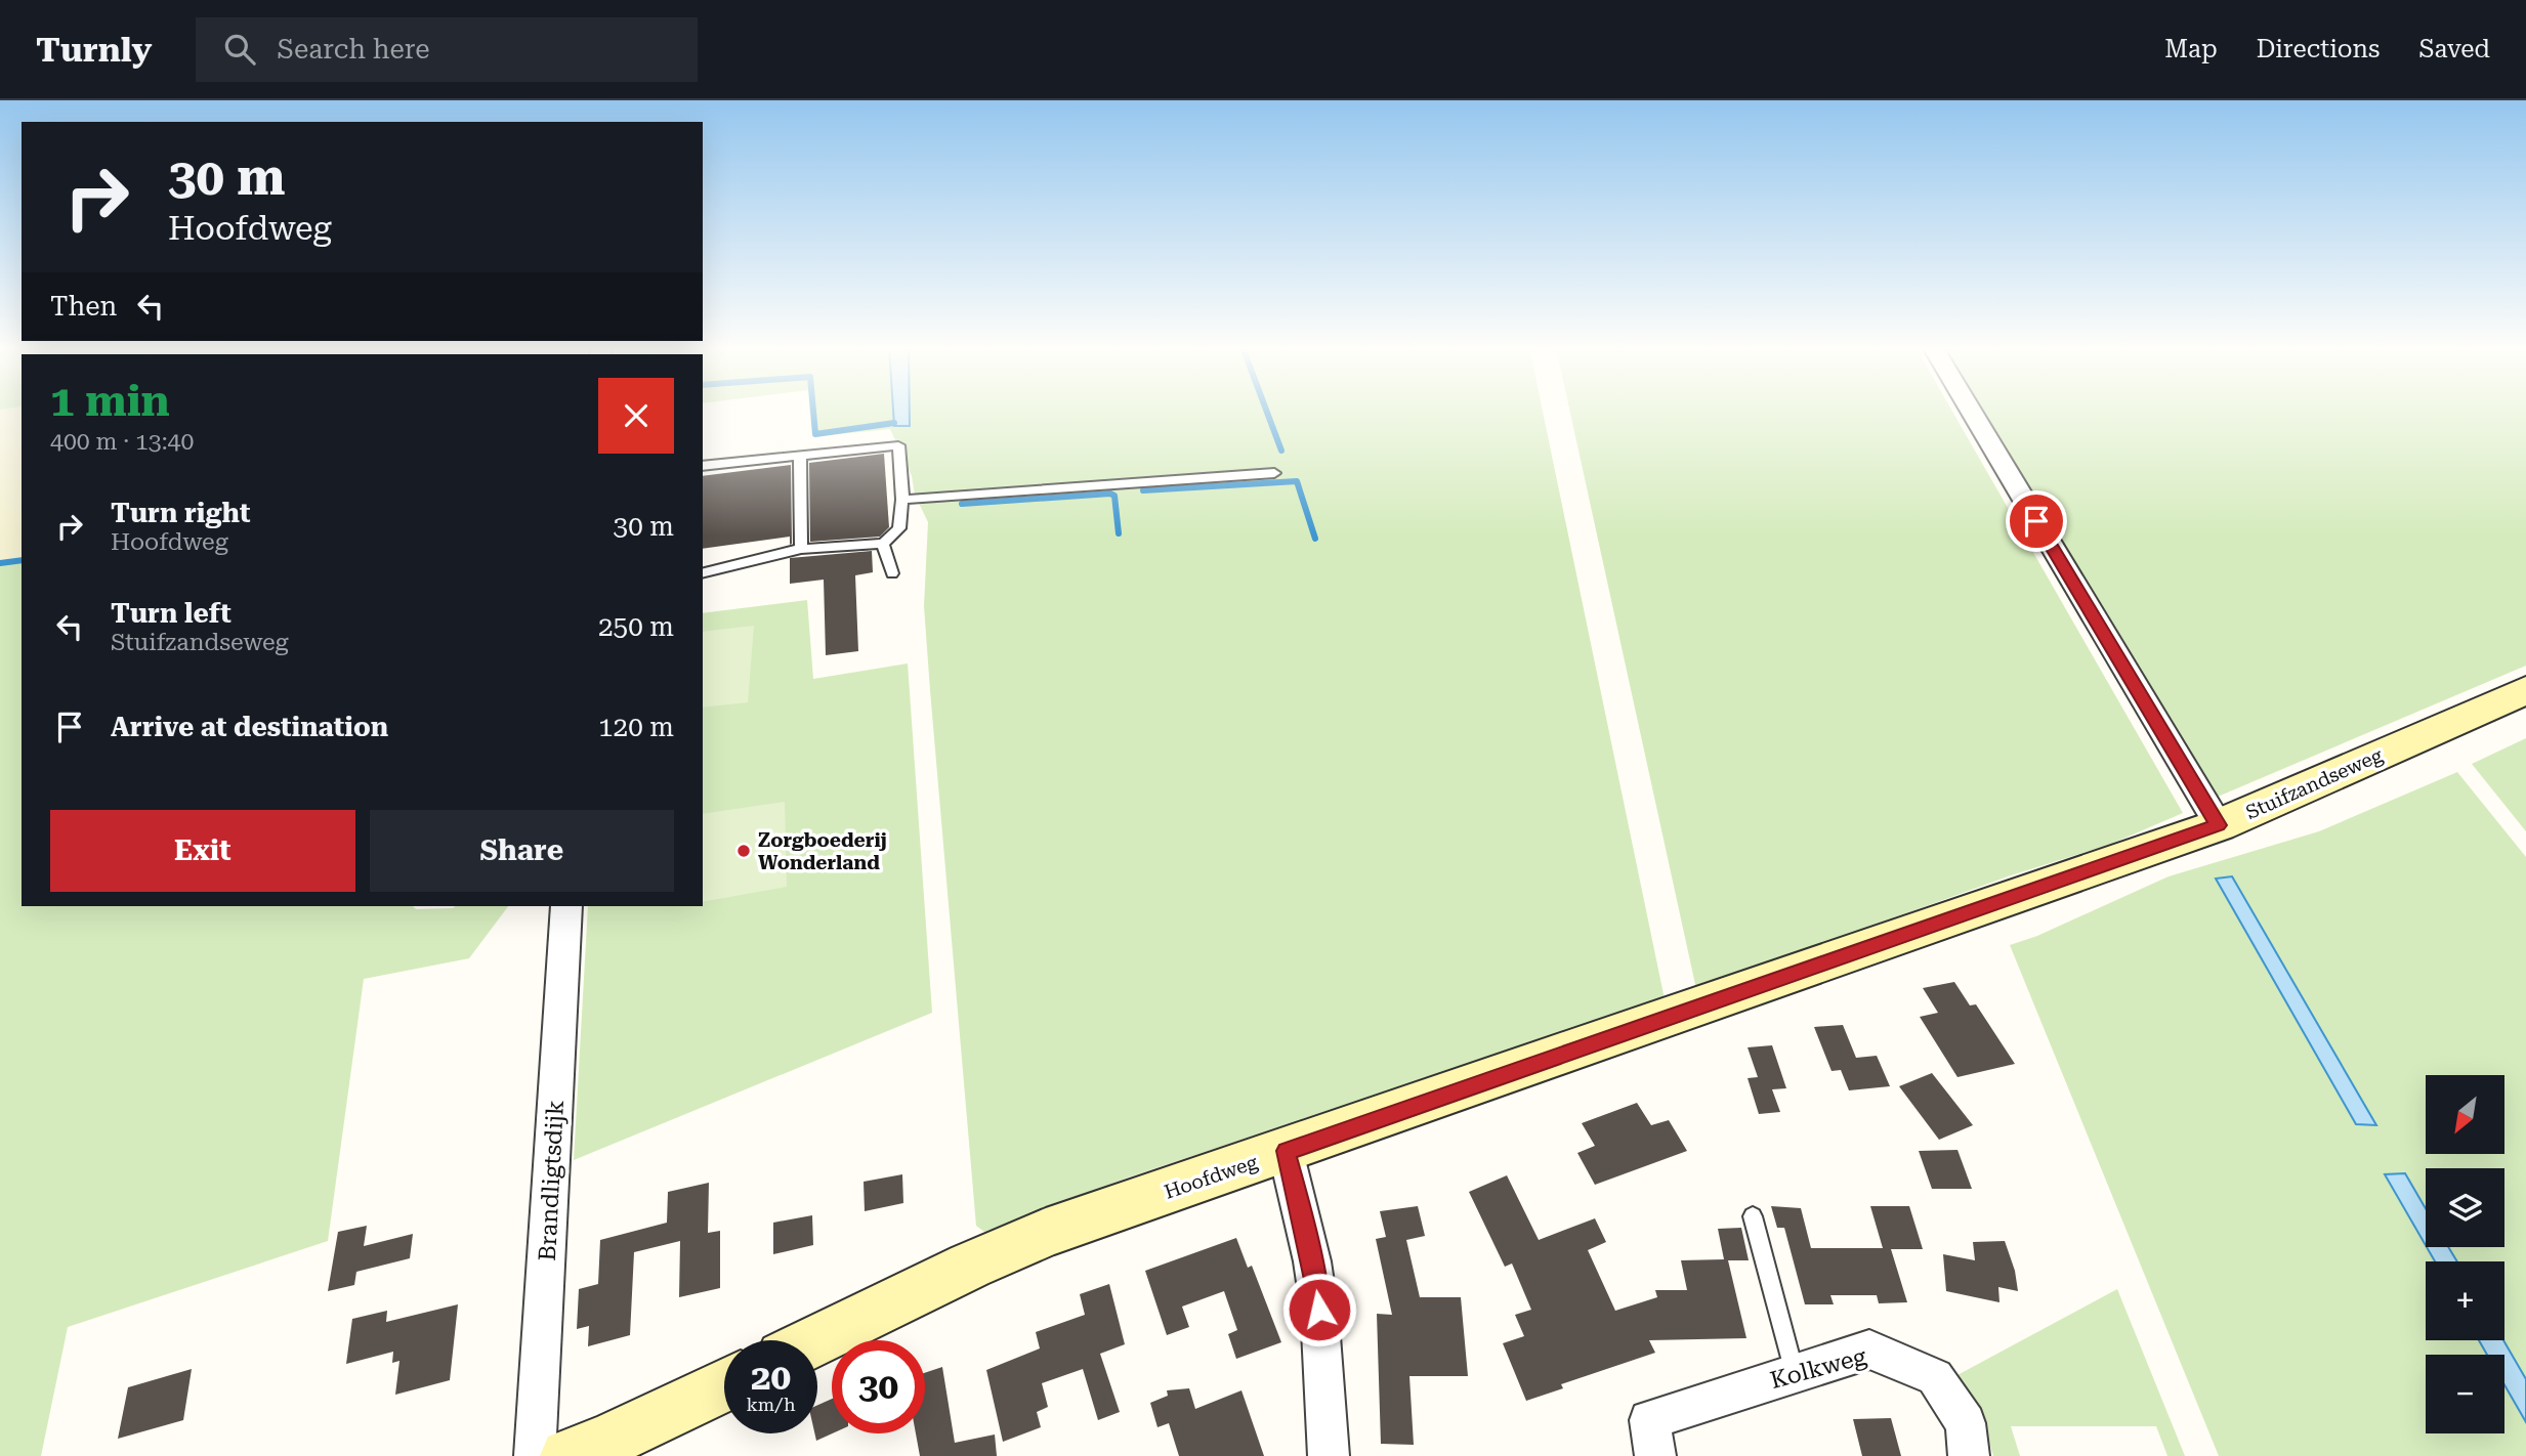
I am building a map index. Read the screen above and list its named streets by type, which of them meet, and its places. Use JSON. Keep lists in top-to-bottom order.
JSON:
{
  "streets": {
    "street": [
      "Stuifzandseweg",
      "Hoofdweg",
      "Brandligtsdijk",
      "Kolkweg"
    ]
  },
  "crossings": [
    ["Stuifzandseweg", "Hoofdweg"]
  ],
  "places": ["Zorgboederij Wonderland"],
  "north": "bottom left",
  "page": {
    "header": "Turnly",
    "search": "Search here",
    "nav": ["Map", "Directions", "Saved"],
    "turn": ["30 m", "Hoofdweg"],
    "then": "Then",
    "heading": ["1 min", "400 m · 13:40"],
    "list": [
      {
        "name": "Turn right",
        "note": "Hoofdweg",
        "value": "30 m"
      },
      {
        "name": "Turn left",
        "note": "Stuifzandseweg",
        "value": "250 m"
      },
      {
        "name": "Arrive at destination",
        "value": "120 m"
      }
    ],
    "buttons": ["Exit", "Share"],
    "map_buttons": ["+", "−"],
    "speed": "20 km/h",
    "limit": "30"
  }
}
